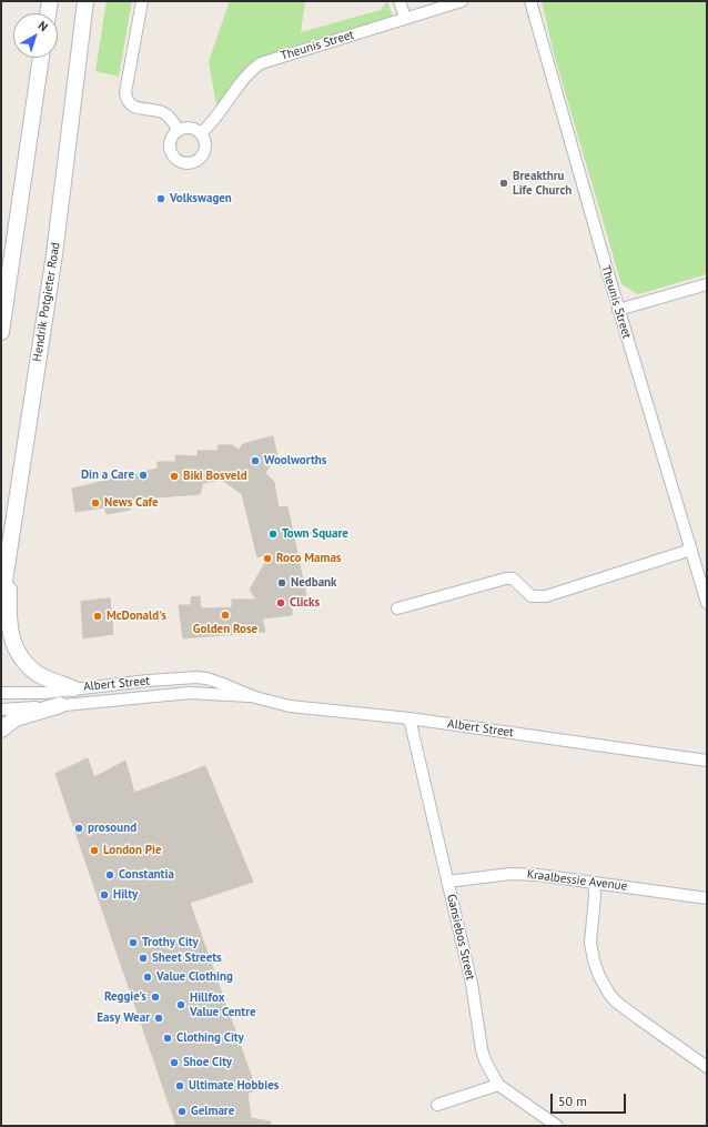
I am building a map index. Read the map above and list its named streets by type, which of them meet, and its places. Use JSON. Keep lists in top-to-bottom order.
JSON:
{
  "streets": {
    "main road": ["Hendrik Potgieter Road"],
    "street": [
      "Theunis Street",
      "Albert Street",
      "Kraalbessie Avenue",
      "Gansiebos Street"
    ]
  },
  "crossings": [
    ["Albert Street", "Gansiebos Street"],
    ["Kraalbessie Avenue", "Gansiebos Street"]
  ],
  "places": [
    "Breakthru Life Church",
    "Volkswagen",
    "Woolworths",
    "Din a Care",
    "Biki Bosveld",
    "News Cafe",
    "Town Square",
    "Roco Mamas",
    "Nedbank",
    "Clicks",
    "Golden Rose",
    "McDonald's",
    "prosound",
    "London Pie",
    "Constantia",
    "Hilty",
    "Trothy City",
    "Sheet Streets",
    "Value Clothing",
    "Reggie's",
    "Hillfox Value Centre",
    "Easy Wear",
    "Clothing City",
    "Shoe City",
    "Ultimate Hobbies",
    "Gelmare"
  ],
  "scale_bar": "50 m",
  "north": "top right"
}
